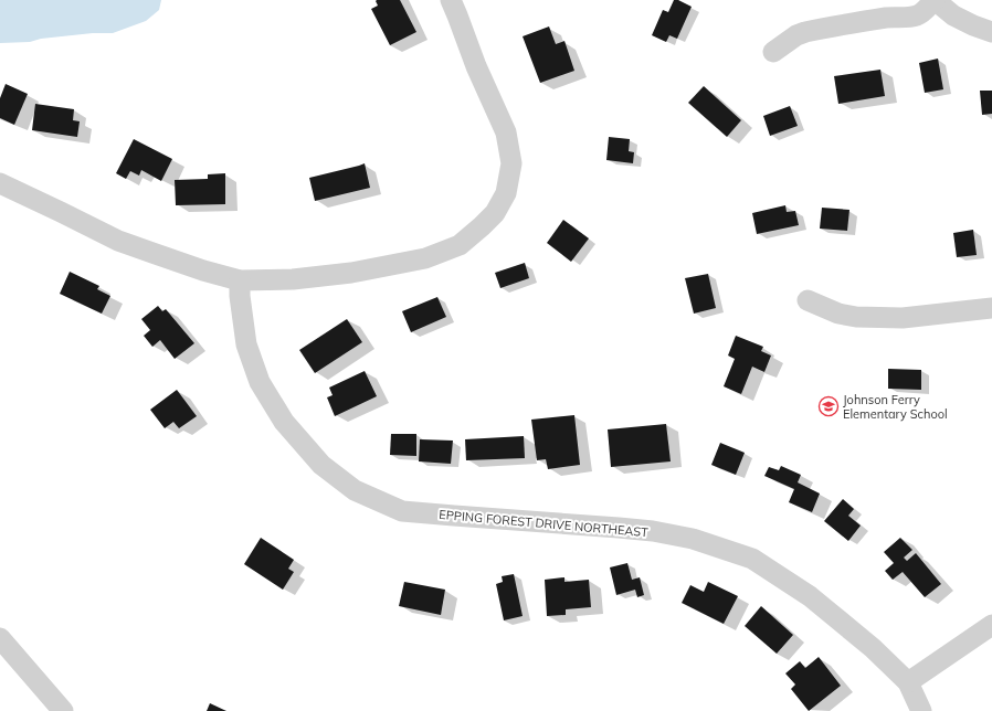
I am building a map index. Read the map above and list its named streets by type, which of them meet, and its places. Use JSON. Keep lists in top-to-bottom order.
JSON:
{
  "streets": {
    "street": ["EPPING FOREST DRIVE NORTHEAST"]
  },
  "places": {
    "school or university": ["Johnson Ferry Elementary School"]
  }
}
